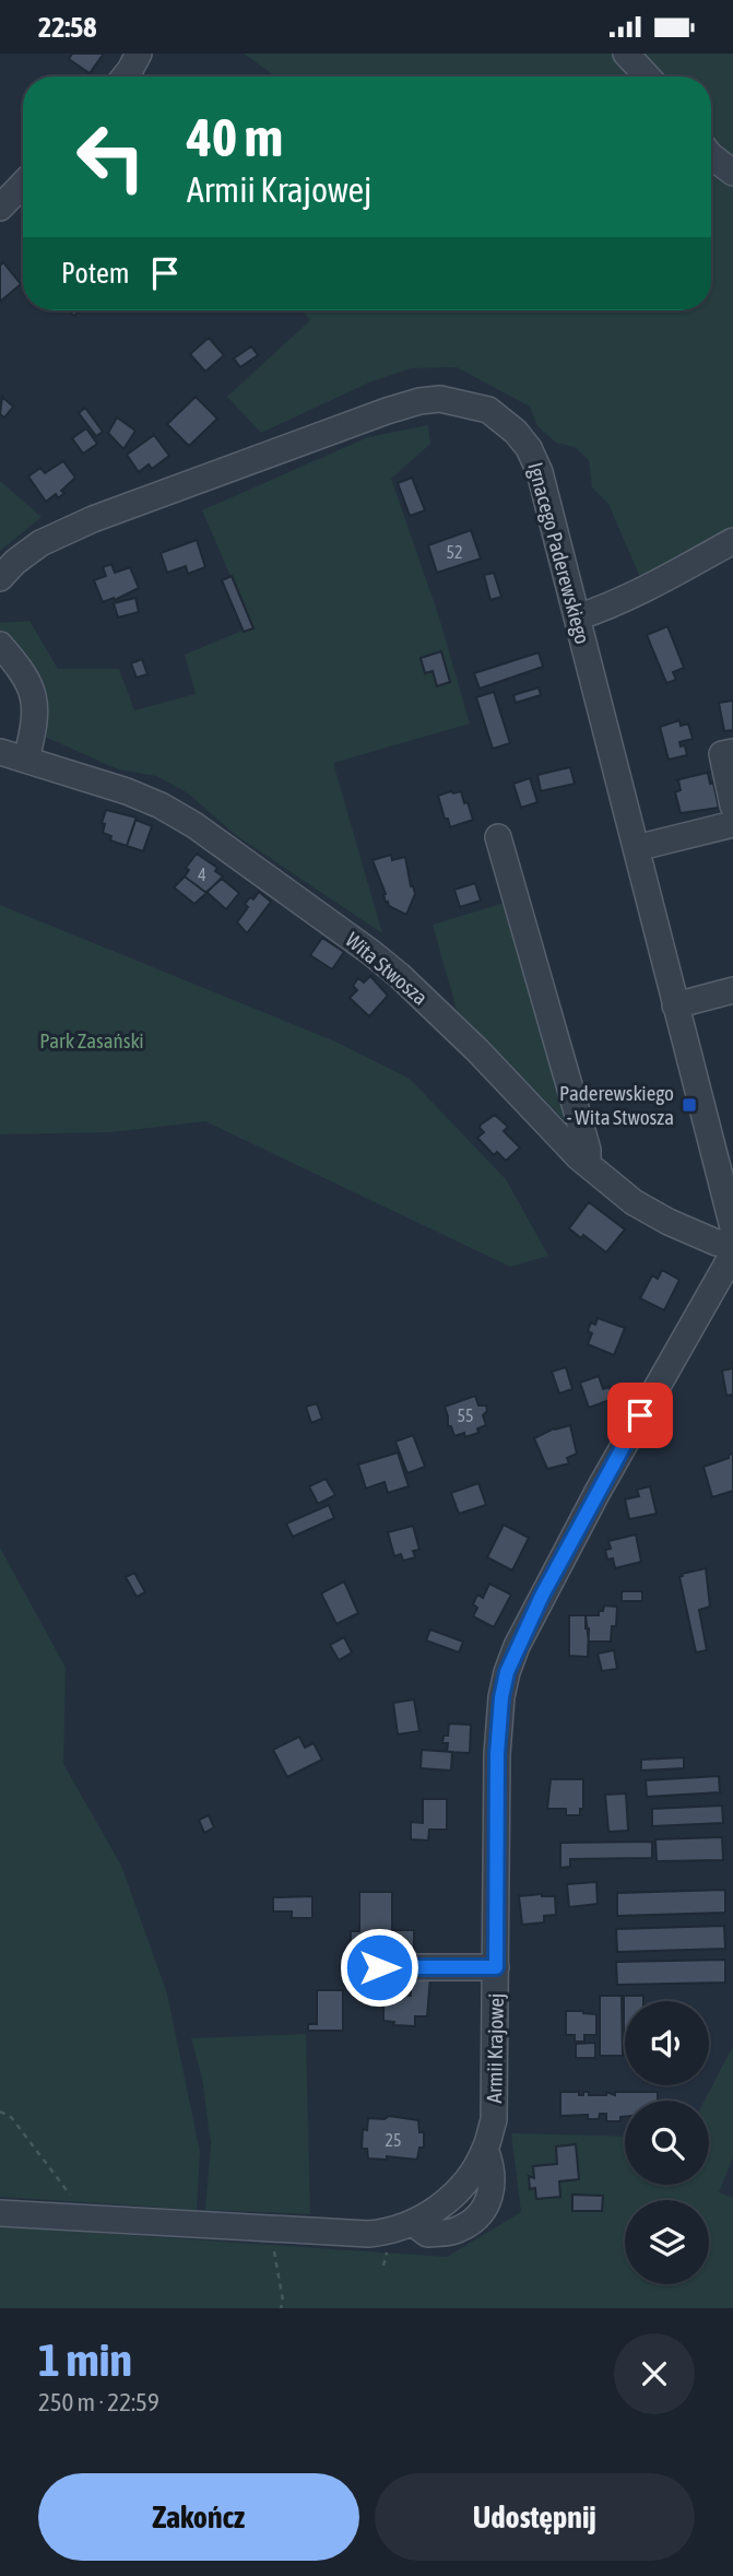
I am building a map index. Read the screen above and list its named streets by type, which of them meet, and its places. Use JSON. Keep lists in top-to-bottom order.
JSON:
{
  "streets": {
    "street": ["Ignacego Paderewskiego", "Wita Stwosza", "Armii Krajowej"]
  },
  "parks": ["Park Zasański"],
  "places": {
    "transit": ["Paderewskiego - Wita Stwosza"]
  },
  "house_numbers": [
    "52",
    "4",
    "55",
    "25"
  ],
  "page": {
    "status": "22:58",
    "turn": ["40 m", "Armii Krajowej"],
    "then": "Potem",
    "heading": ["1 min", "250 m · 22:59"],
    "buttons": ["Zakończ", "Udostępnij"]
  }
}
